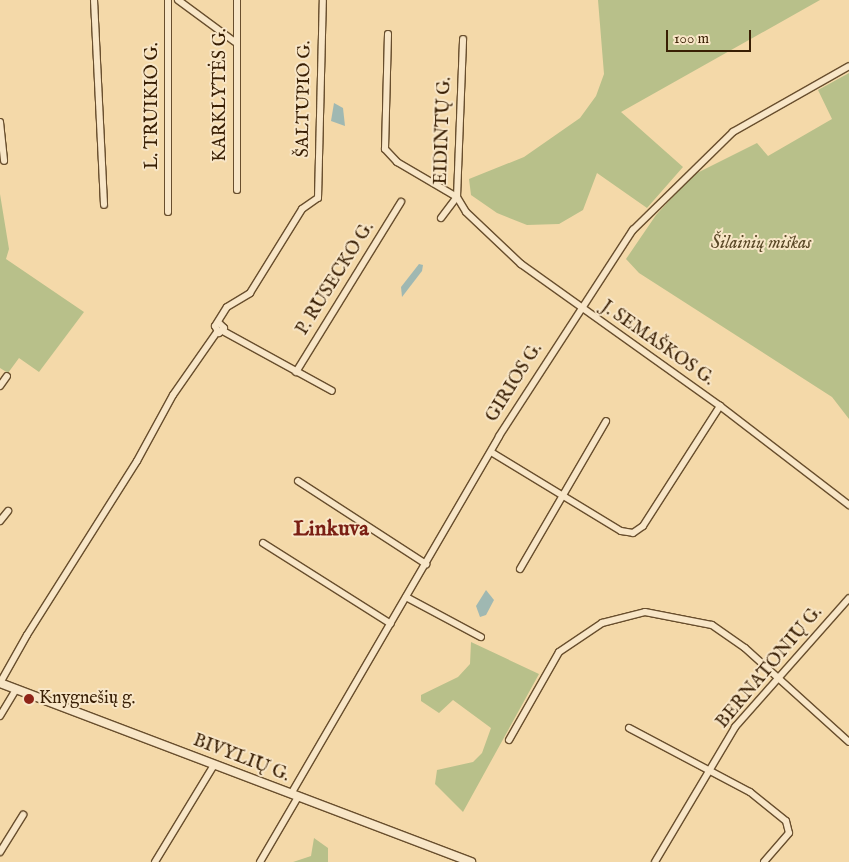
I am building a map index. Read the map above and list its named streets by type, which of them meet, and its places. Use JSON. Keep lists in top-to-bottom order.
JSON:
{
  "streets": {
    "street": [
      "KARKLYTĖS G.",
      "ŠALTUPIO G.",
      "L. TRUIKIO G.",
      "EIDINTŲ G.",
      "P. RUSECKO G.",
      "J. SEMAŠKOS G.",
      "GIRIOS G.",
      "BERNATONIŲ G.",
      "BIVYLIŲ G."
    ]
  },
  "crossings": [
    ["EIDINTŲ G.", "J. SEMAŠKOS G."],
    ["J. SEMAŠKOS G.", "GIRIOS G."],
    ["GIRIOS G.", "BIVYLIŲ G."]
  ],
  "districts": ["Linkuva"],
  "parks": ["Šilainių miškas"],
  "places": ["Knygnešių g."],
  "scale_bar": "100 m"
}
